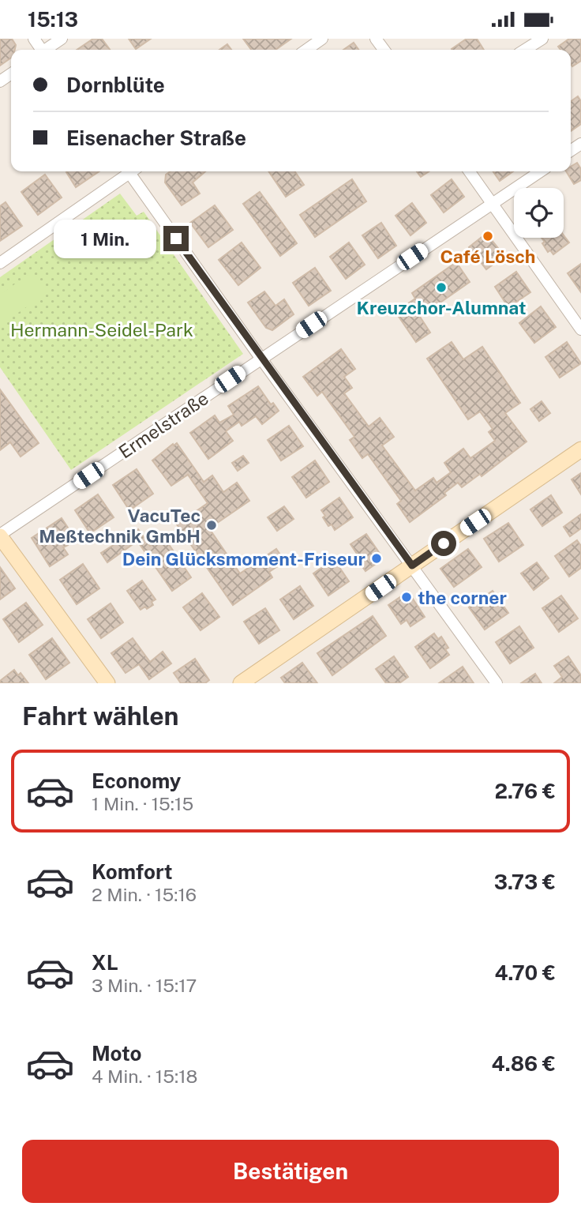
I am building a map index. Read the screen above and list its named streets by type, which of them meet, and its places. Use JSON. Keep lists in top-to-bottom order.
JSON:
{
  "streets": {
    "street": ["Ermelstraße"]
  },
  "parks": ["Hermann-Seidel-Park"],
  "places": [
    "Café Lösch",
    "Kreuzchor-Alumnat",
    "VacuTec Meßtechnik GmbH",
    "Dein Glücksmoment-Friseur",
    "the corner"
  ],
  "page": {
    "status": "15:13",
    "banner": ["Dornblüte", "Eisenacher Straße"],
    "bubble": "1 Min.",
    "heading": "Fahrt wählen",
    "list": [
      {
        "name": "Economy",
        "note": "1 Min. · 15:15",
        "value": "2.76 €"
      },
      {
        "name": "Komfort",
        "note": "2 Min. · 15:16",
        "value": "3.73 €"
      },
      {
        "name": "XL",
        "note": "3 Min. · 15:17",
        "value": "4.70 €"
      },
      {
        "name": "Moto",
        "note": "4 Min. · 15:18",
        "value": "4.86 €"
      }
    ],
    "buttons": "Bestätigen"
  }
}
